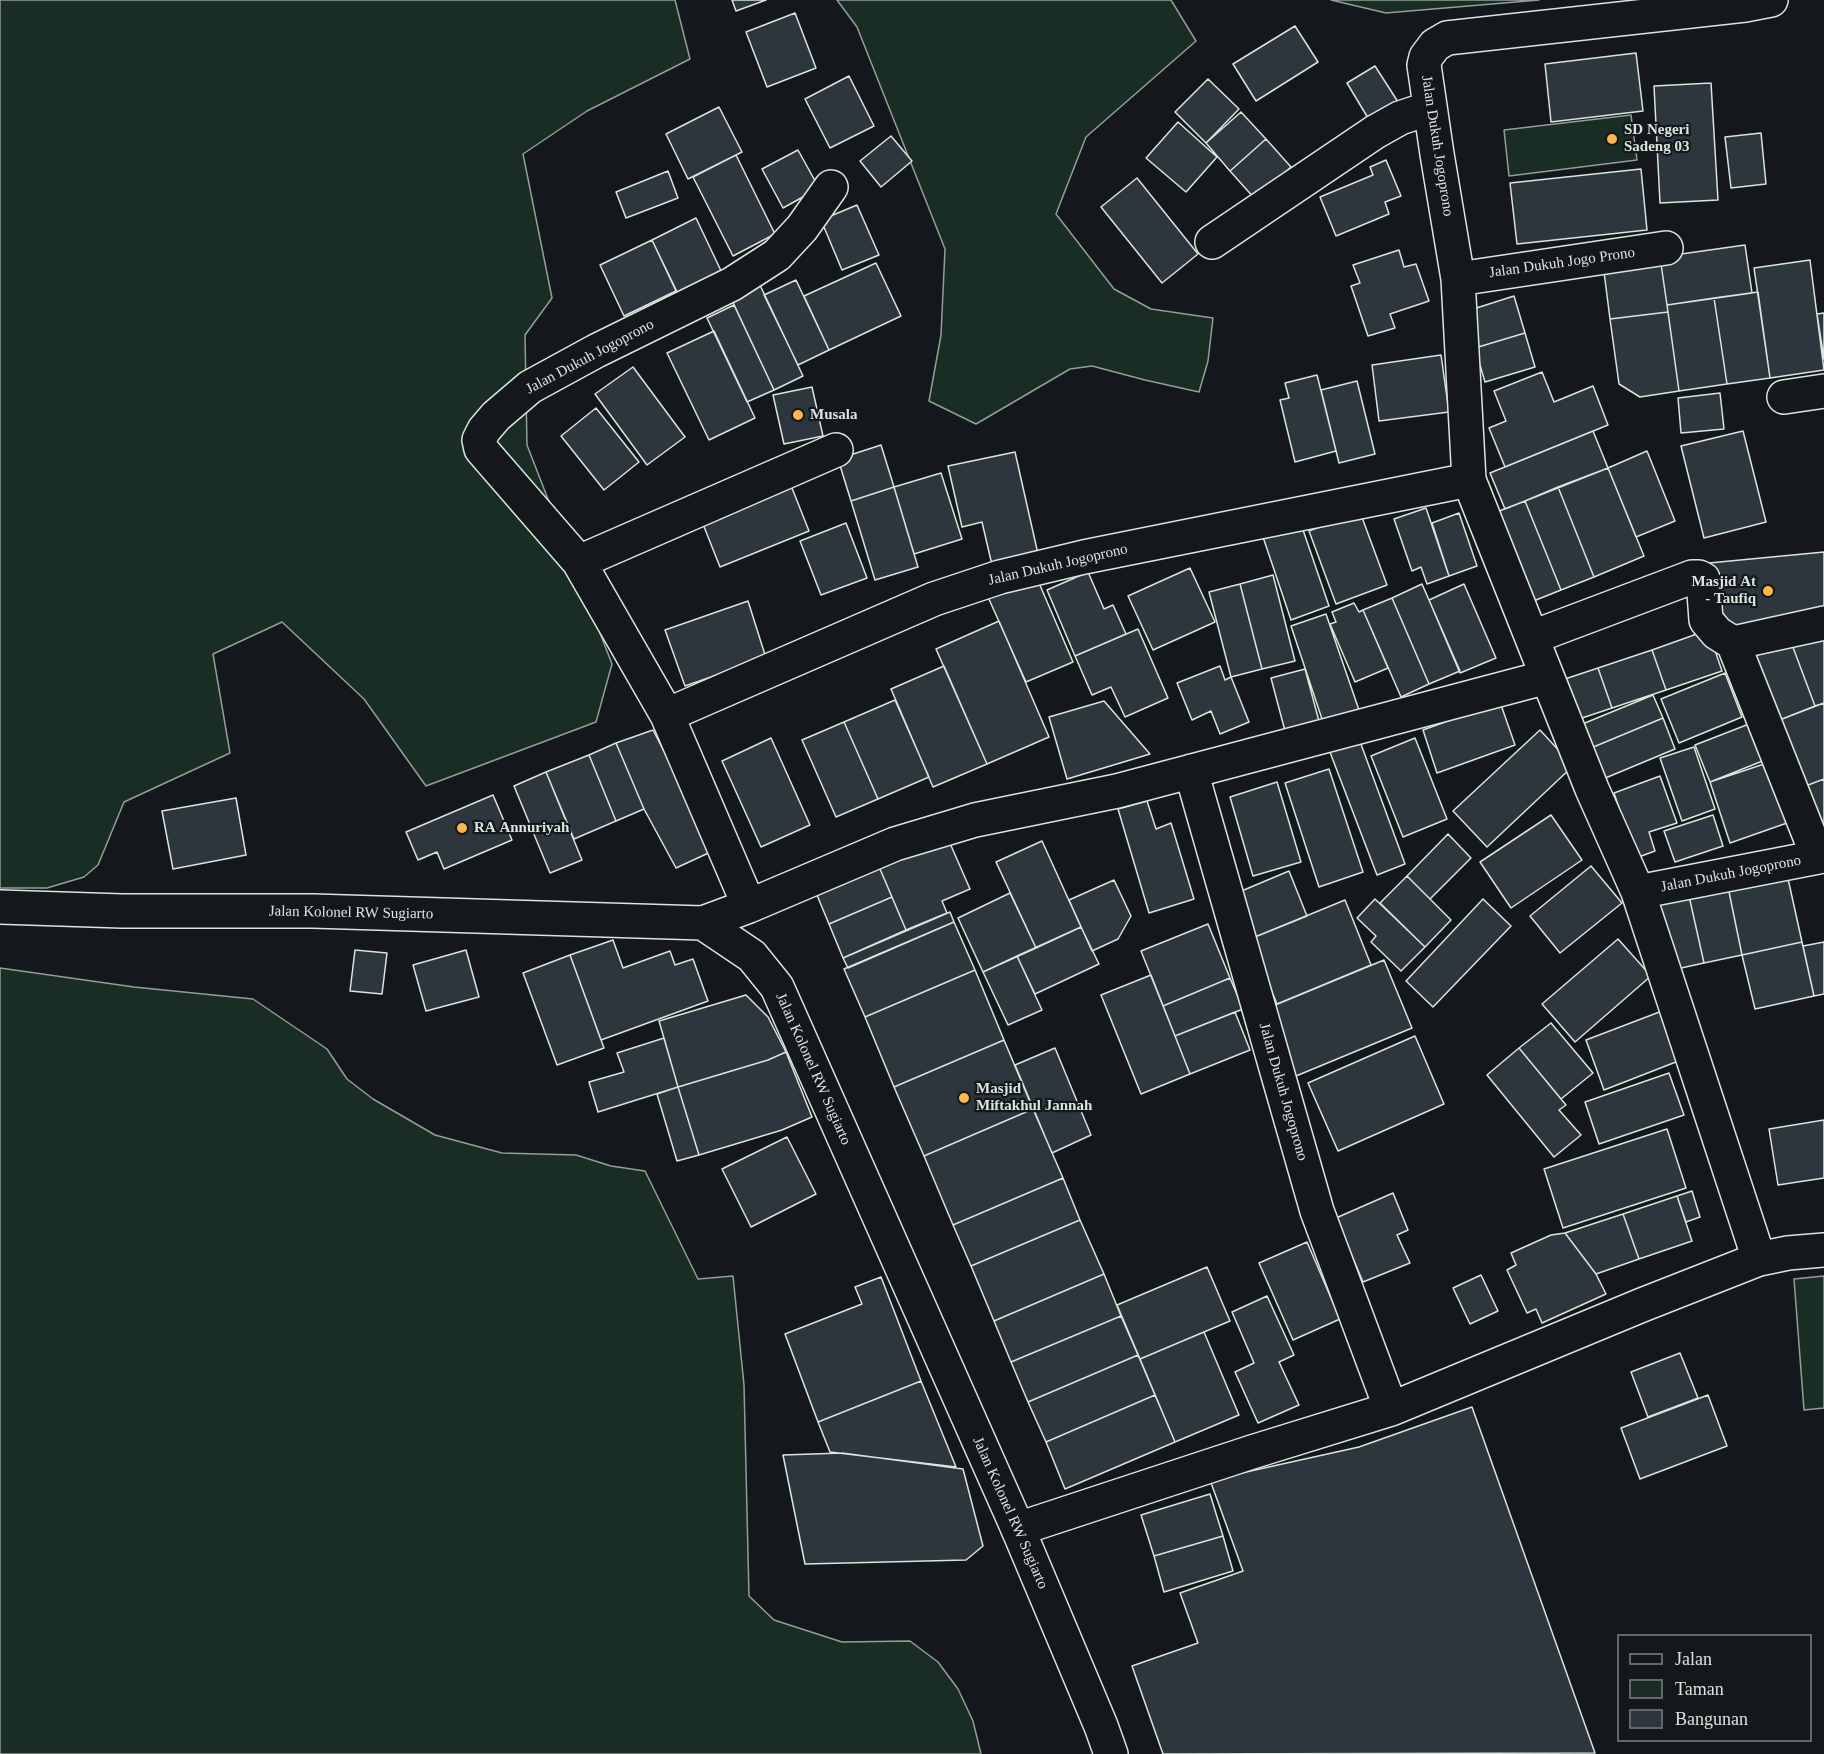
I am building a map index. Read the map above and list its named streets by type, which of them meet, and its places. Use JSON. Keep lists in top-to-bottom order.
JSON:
{
  "streets": {
    "street": ["Jalan Dukuh Jogoprono", "Jalan Dukuh Jogo Prono", "Jalan Kolonel RW Sugiarto"]
  },
  "crossings": [
    ["Jalan Dukuh Jogoprono", "Jalan Dukuh Jogo Prono"]
  ],
  "places": [
    "SD Negeri Sadeng 03",
    "Musala",
    "Masjid At - Taufiq",
    "RA Annuriyah",
    "Masjid Miftakhul Jannah"
  ],
  "legend": ["Jalan", "Taman", "Bangunan"]
}
